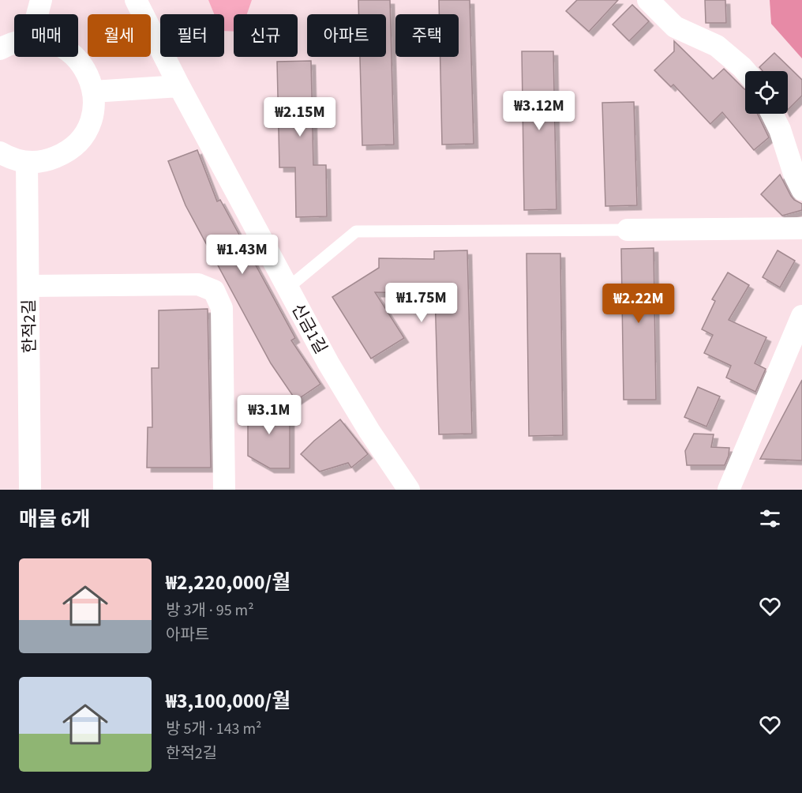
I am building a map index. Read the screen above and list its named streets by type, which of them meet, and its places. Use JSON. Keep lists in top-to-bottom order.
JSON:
{
  "streets": {
    "street": ["한적2길", "신금1길"]
  },
  "page": {
    "chip": [
      "매매",
      "월세",
      "필터",
      "신규",
      "아파트",
      "주택"
    ],
    "price": [
      "₩3.12M",
      "₩2.15M",
      "₩1.43M",
      "₩1.75M",
      "₩2.22M",
      "₩3.1M"
    ],
    "heading": "매물 6개",
    "list": [
      {
        "name": "₩2,220,000/월",
        "note": "방 3개 · 95 m² · 아파트"
      },
      {
        "name": "₩3,100,000/월",
        "note": "방 5개 · 143 m² · 한적2길"
      }
    ]
  }
}
